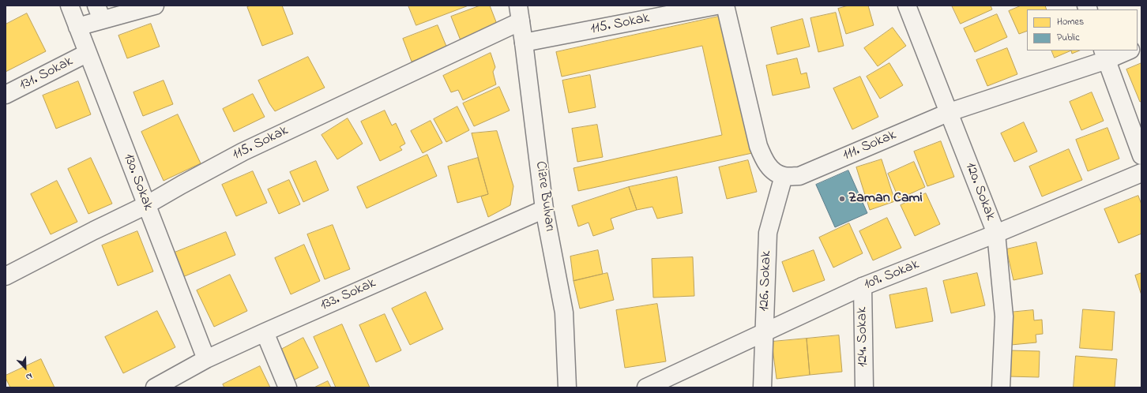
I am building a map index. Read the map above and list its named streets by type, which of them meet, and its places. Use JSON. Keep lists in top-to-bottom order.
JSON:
{
  "streets": {
    "street": [
      "115. Sokak",
      "131. Sokak",
      "111. Sokak",
      "130. Sokak",
      "120. Sokak",
      "Cizre Bulvarı",
      "109. Sokak",
      "126. Sokak",
      "133. Sokak",
      "124. Sokak"
    ]
  },
  "crossings": [
    ["115. Sokak", "130. Sokak"],
    ["115. Sokak", "Cizre Bulvarı"],
    ["131. Sokak", "130. Sokak"],
    ["111. Sokak", "120. Sokak"],
    ["111. Sokak", "126. Sokak"],
    ["130. Sokak", "133. Sokak"],
    ["120. Sokak", "109. Sokak"],
    ["Cizre Bulvarı", "133. Sokak"],
    ["109. Sokak", "126. Sokak"],
    ["109. Sokak", "124. Sokak"]
  ],
  "places": ["Zaman Cami"],
  "legend": ["Homes", "Public"],
  "north": "bottom right"
}
